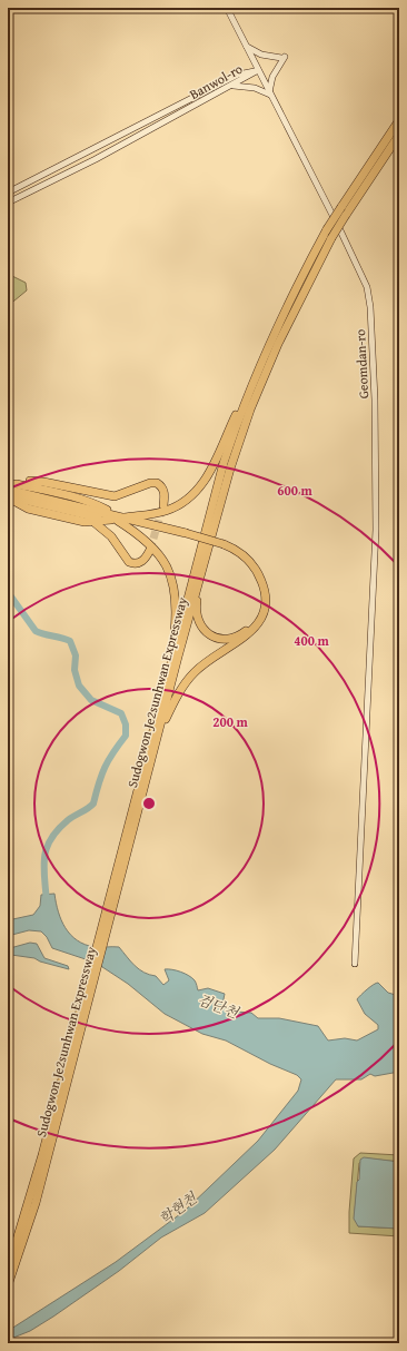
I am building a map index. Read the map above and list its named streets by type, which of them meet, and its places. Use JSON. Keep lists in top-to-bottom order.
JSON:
{
  "streets": {
    "highway": ["Sudogwon Je2sunhwan Expressway"],
    "main road": ["Banwol-ro", "Geomdan-ro"]
  },
  "crossings": [
    ["Banwol-ro", "Geomdan-ro"]
  ],
  "water": ["검단천", "학현천"],
  "rings": ["600 m", "400 m", "200 m"]
}
